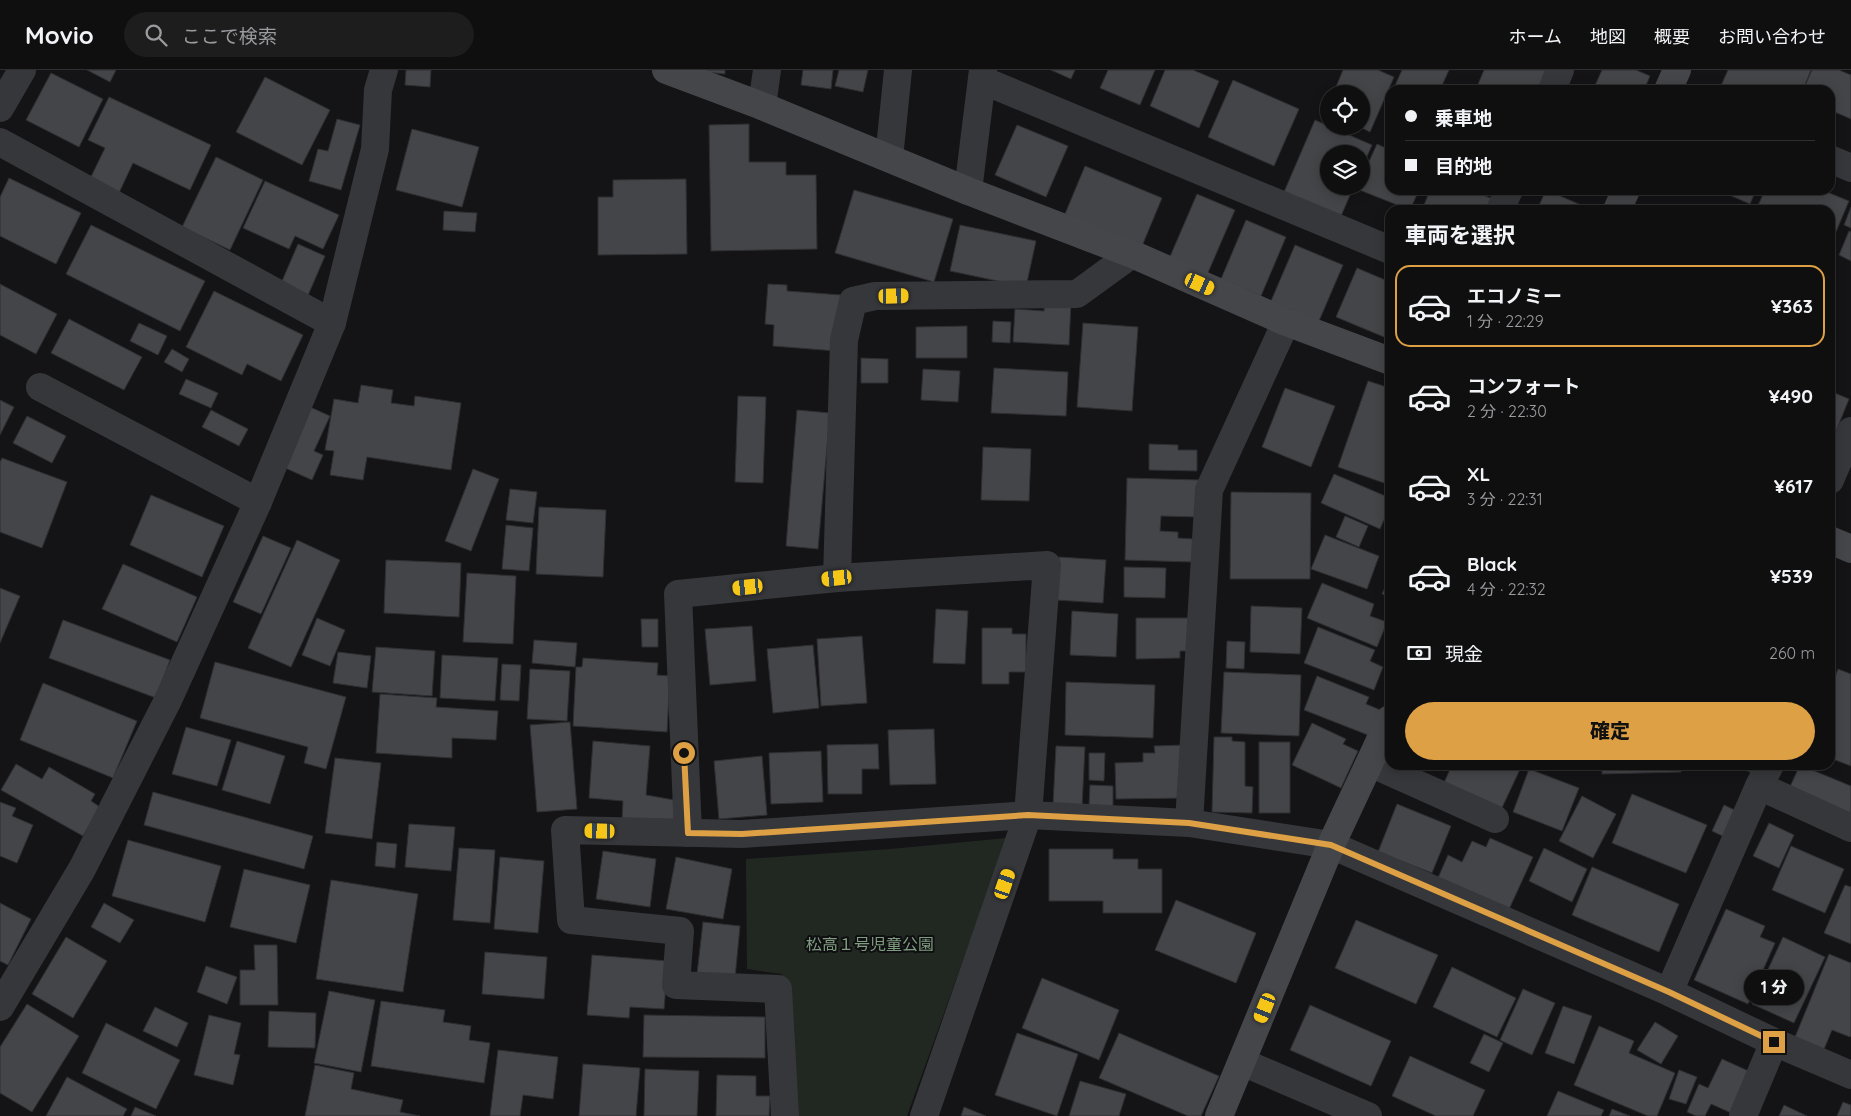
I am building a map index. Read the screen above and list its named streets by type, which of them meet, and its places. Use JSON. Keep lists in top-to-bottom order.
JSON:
{
  "parks": ["松高１号児童公園"],
  "page": {
    "header": "Movio",
    "search": "ここで検索",
    "nav": [
      "ホーム",
      "地図",
      "概要",
      "お問い合わせ"
    ],
    "banner": ["乗車地", "目的地"],
    "heading": "車両を選択",
    "list": [
      {
        "name": "エコノミー",
        "note": "1 分 · 22:29",
        "value": "¥363"
      },
      {
        "name": "コンフォート",
        "note": "2 分 · 22:30",
        "value": "¥490"
      },
      {
        "name": "XL",
        "note": "3 分 · 22:31",
        "value": "¥617"
      },
      {
        "name": "Black",
        "note": "4 分 · 22:32",
        "value": "¥539"
      }
    ],
    "pay": ["現金", "260 m"],
    "buttons": "確定",
    "bubble": "1 分"
  }
}
